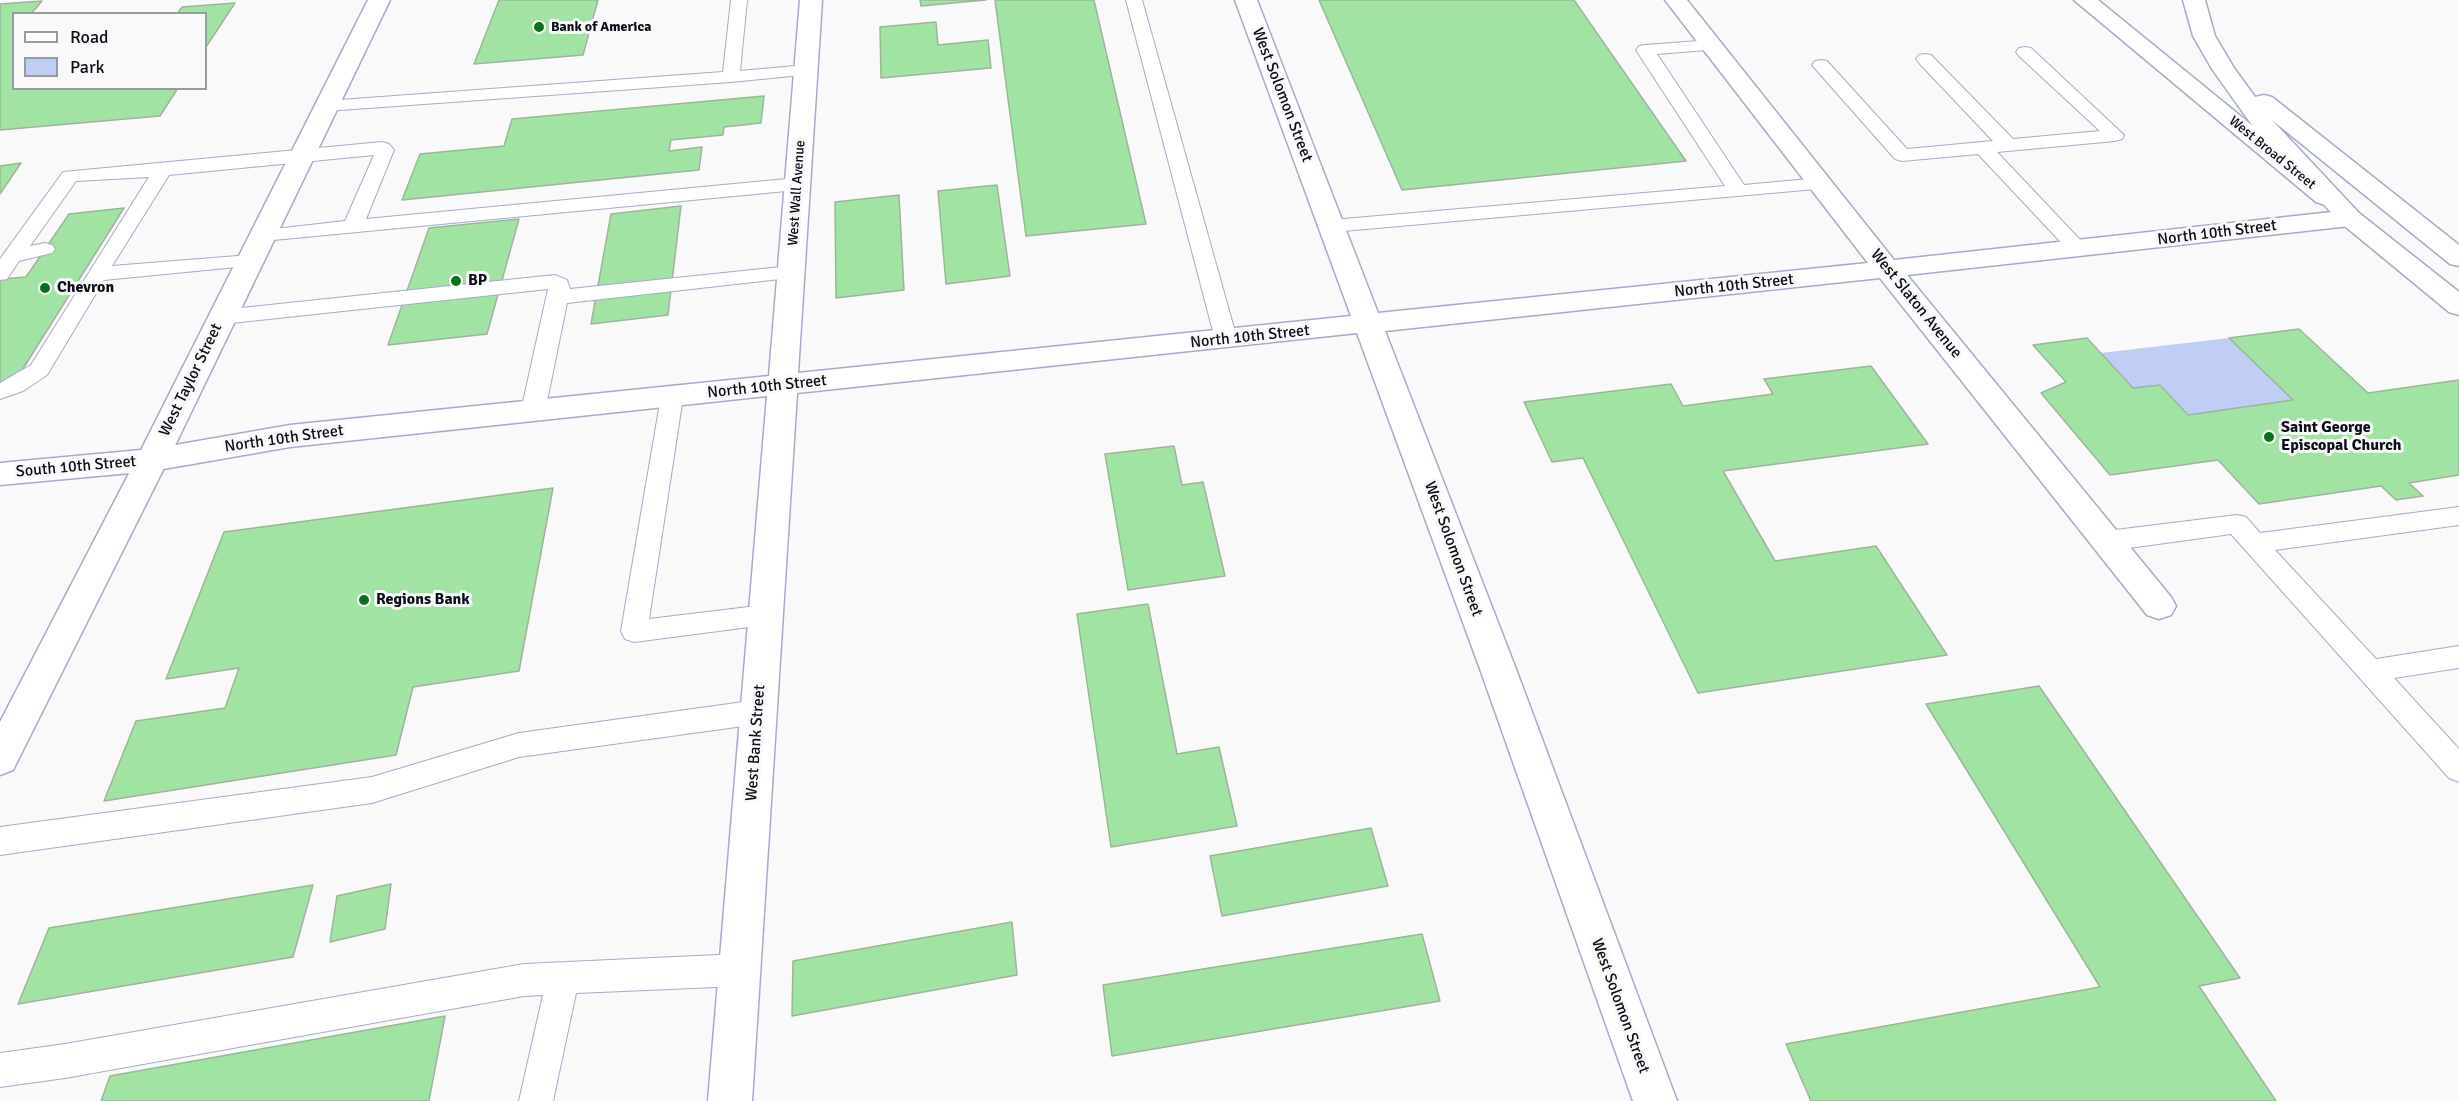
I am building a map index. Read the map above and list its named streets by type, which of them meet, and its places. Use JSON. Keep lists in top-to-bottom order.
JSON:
{
  "streets": {
    "street": [
      "West Solomon Street",
      "West Broad Street",
      "West Wall Avenue",
      "North 10th Street",
      "West Slaton Avenue",
      "West Taylor Street",
      "South 10th Street",
      "West Bank Street"
    ]
  },
  "crossings": [
    ["West Solomon Street", "North 10th Street"],
    ["West Broad Street", "North 10th Street"],
    ["West Wall Avenue", "North 10th Street"],
    ["West Wall Avenue", "West Bank Street"],
    ["North 10th Street", "West Slaton Avenue"],
    ["North 10th Street", "West Taylor Street"],
    ["North 10th Street", "South 10th Street"],
    ["North 10th Street", "West Bank Street"],
    ["West Taylor Street", "South 10th Street"]
  ],
  "places": [
    "Bank of America",
    "BP",
    "Chevron",
    "Saint George Episcopal Church",
    "Regions Bank"
  ],
  "legend": ["Road", "Park"]
}
